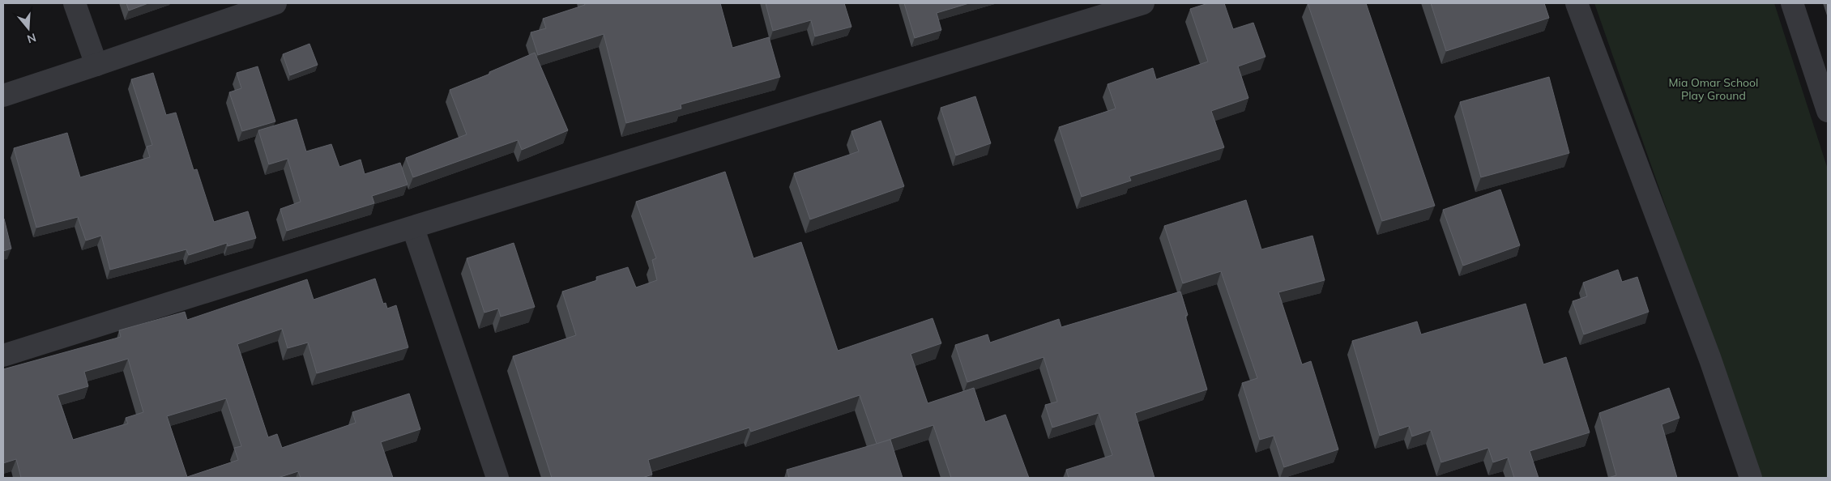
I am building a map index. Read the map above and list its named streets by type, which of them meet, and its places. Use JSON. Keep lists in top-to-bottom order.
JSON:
{
  "parks": ["Mia Omar School Play Ground"],
  "north": "bottom"
}
